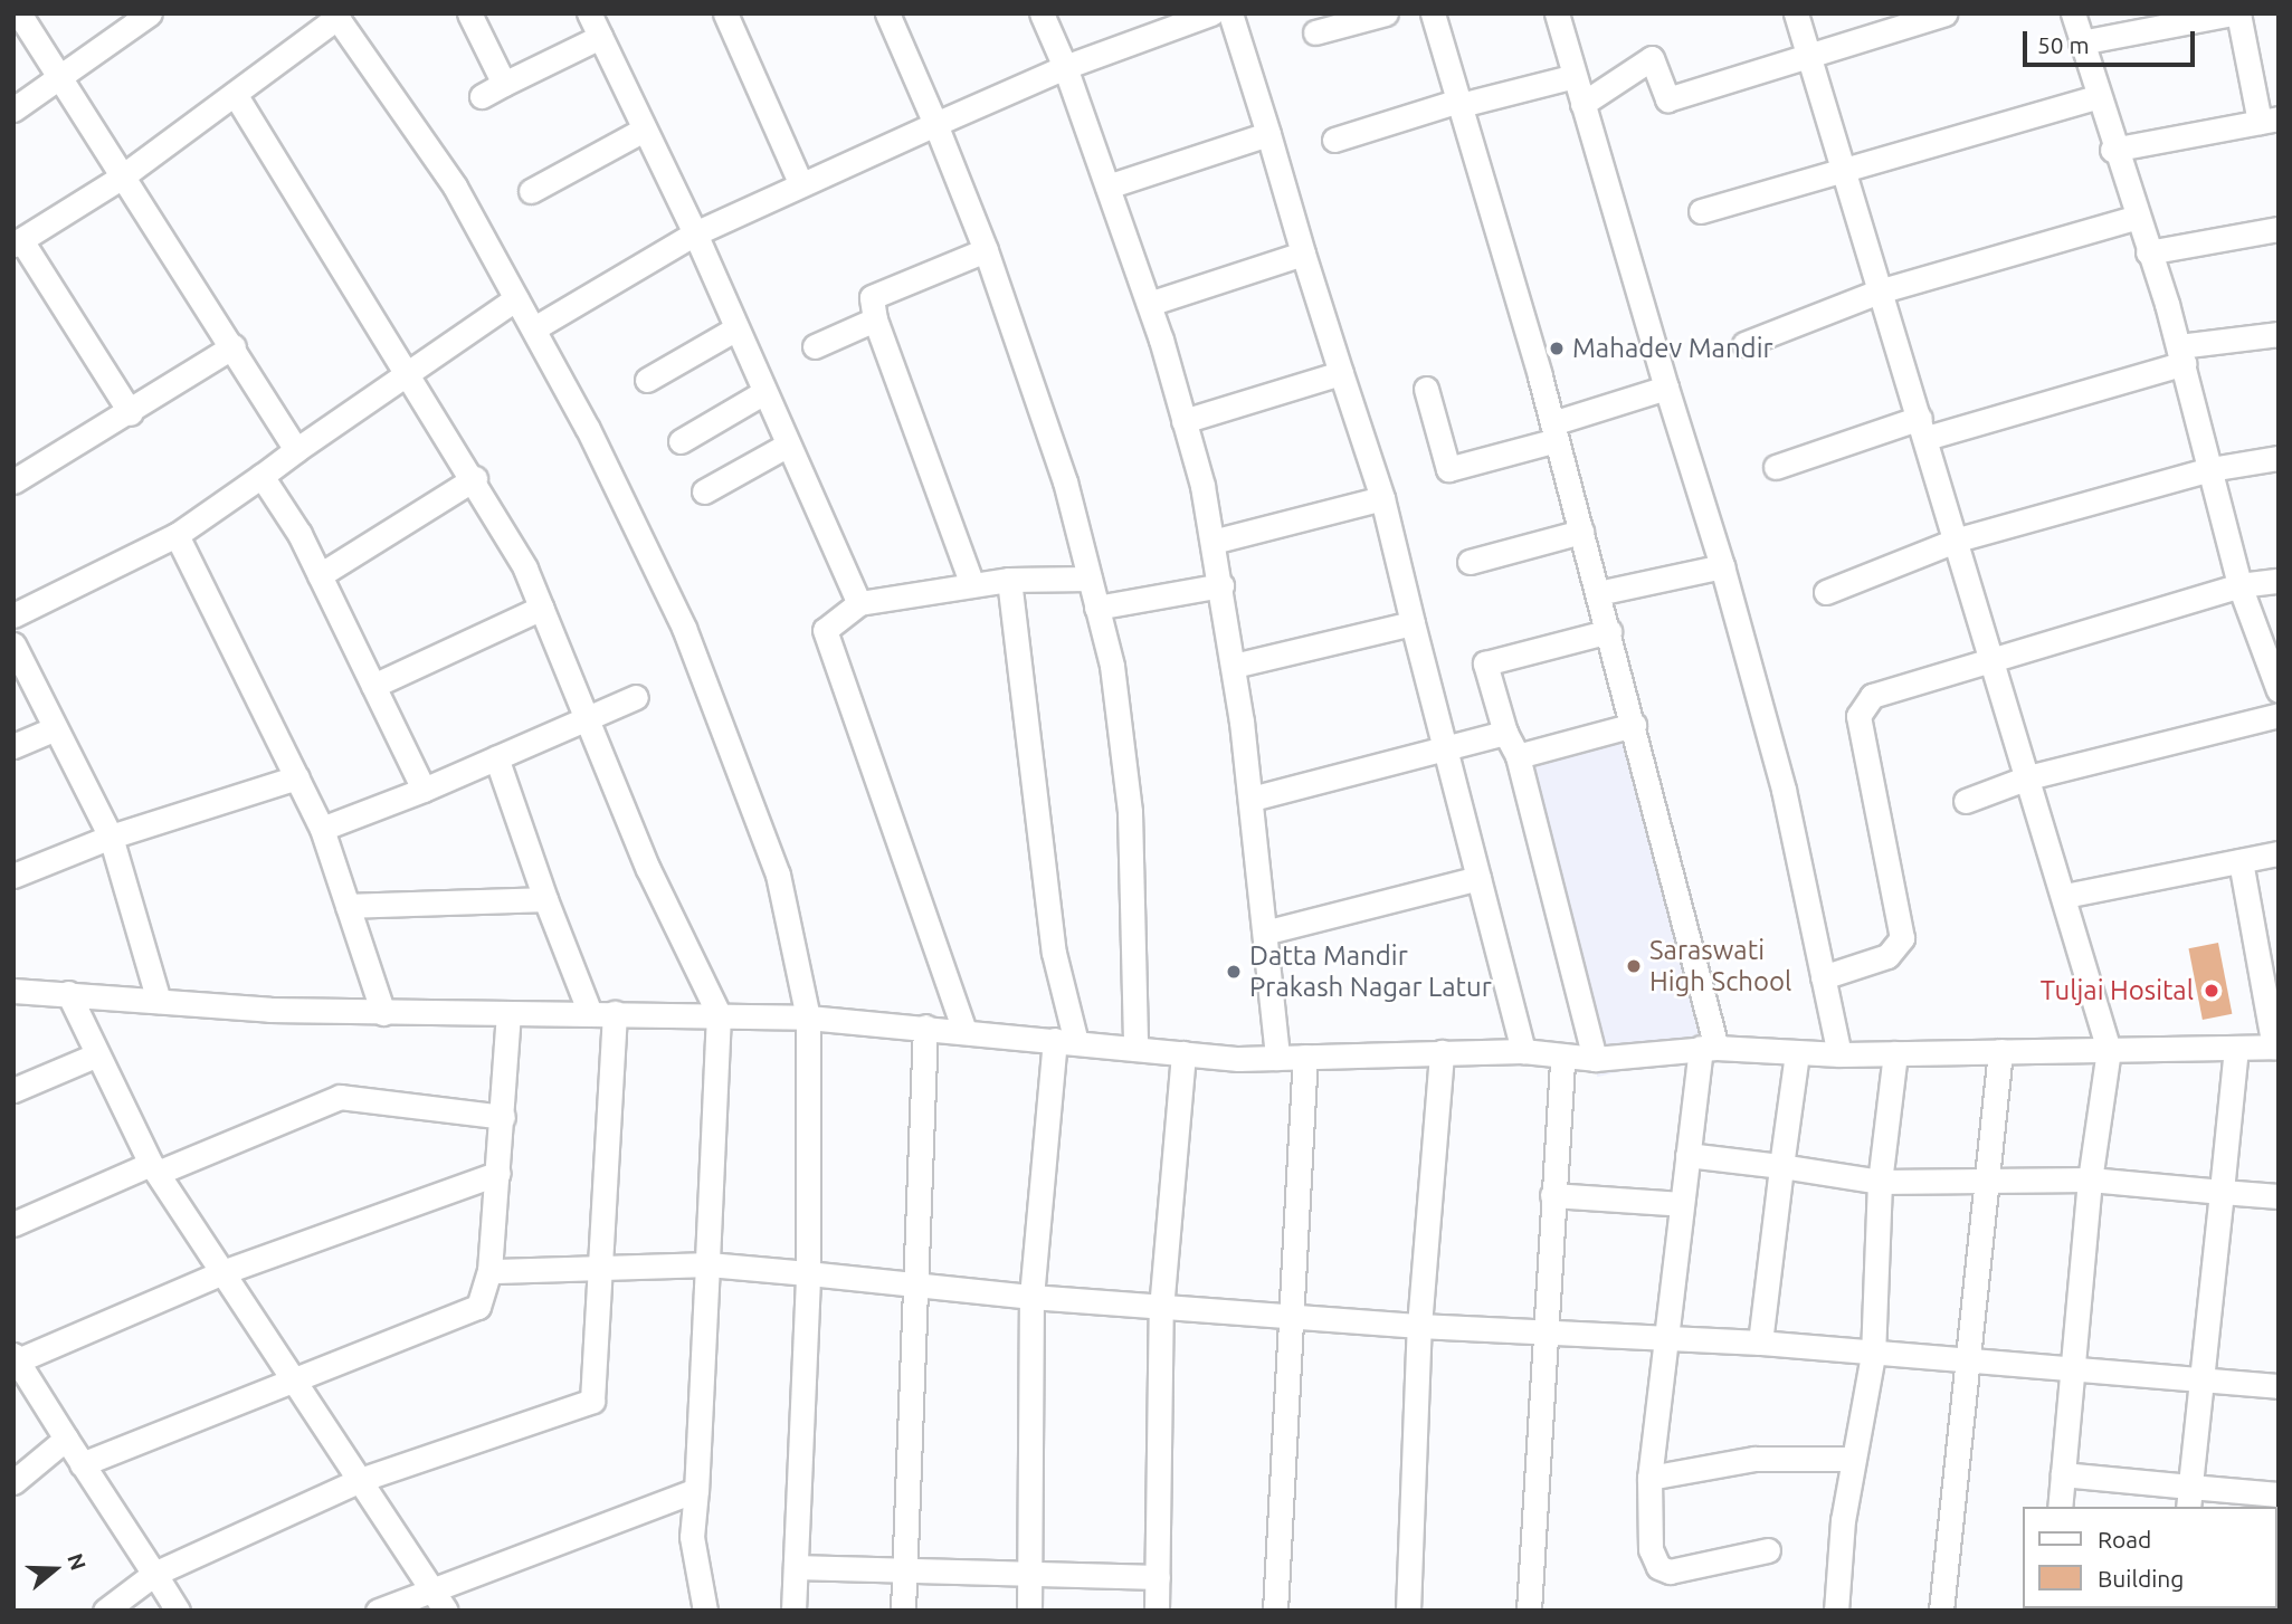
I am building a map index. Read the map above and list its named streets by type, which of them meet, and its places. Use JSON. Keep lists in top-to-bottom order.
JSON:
{
  "places": [
    "Mahadev Mandir",
    "Saraswati High School",
    "Datta Mandir Prakash Nagar Latur",
    "Tuljai Hosital"
  ],
  "legend": ["Road", "Building"],
  "scale_bar": "50 m",
  "north": "right"
}
